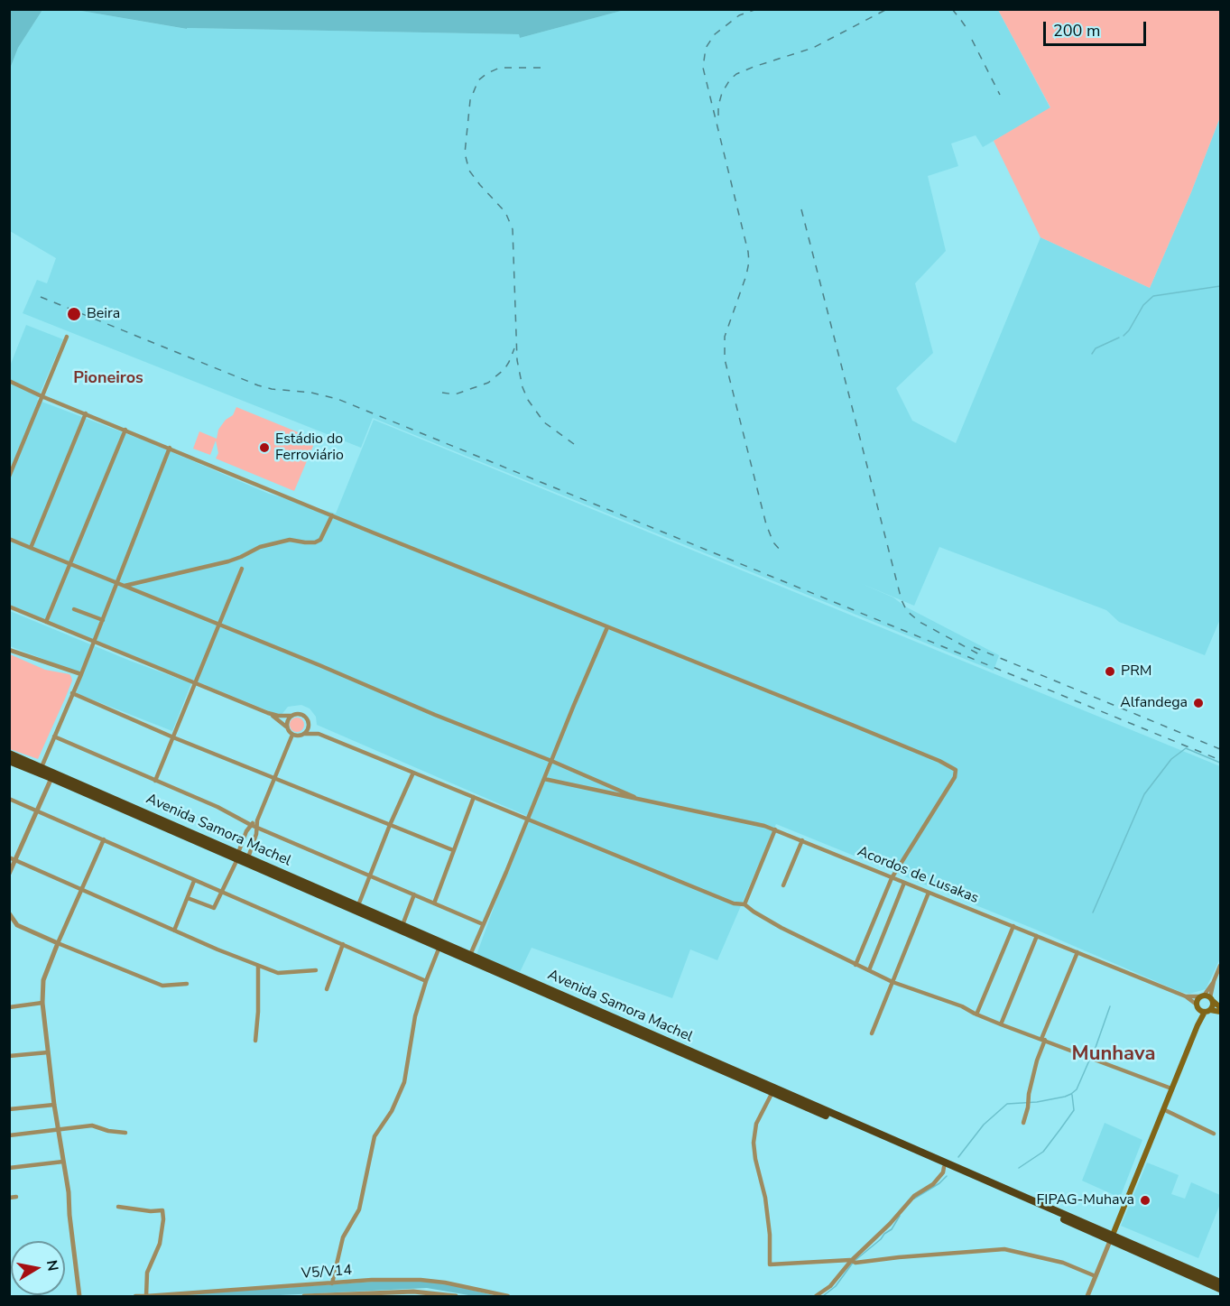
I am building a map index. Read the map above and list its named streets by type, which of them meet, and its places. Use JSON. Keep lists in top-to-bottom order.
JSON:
{
  "streets": {
    "highway": ["Avenida Samora Machel"],
    "street": ["Acordos de Lusakas", "V5/V14"]
  },
  "districts": ["Pioneiros", "Munhava"],
  "places": [
    "Beira",
    "Estádio do Ferroviário",
    "PRM",
    "Alfandega",
    "FIPAG-Muhava"
  ],
  "scale_bar": "200 m",
  "north": "right"
}
